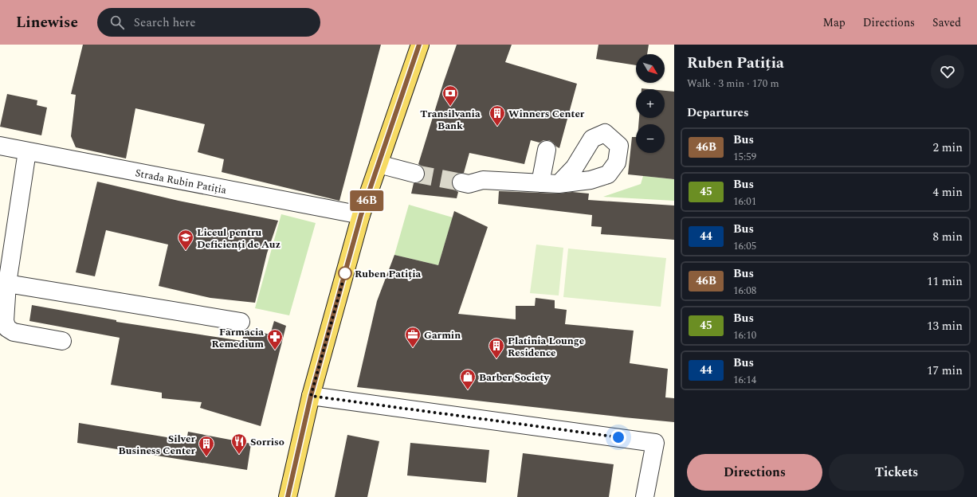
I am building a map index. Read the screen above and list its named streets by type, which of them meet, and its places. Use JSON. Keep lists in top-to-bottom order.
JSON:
{
  "streets": {
    "street": ["Strada Rubin Patiția"]
  },
  "places": {
    "bank": ["Transilvania Bank"],
    "building": ["Winners Center", "Platinia Lounge Residence", "Silver Business Center"],
    "school or university": ["Liceul pentru Deficienți de Auz"],
    "other": ["Ruben Patiția"],
    "office": ["Garmin"],
    "pharmacy": ["Farmacia Remedium"],
    "shop": ["Barber Society"],
    "restaurant": ["Sorriso"]
  },
  "lines": ["bus line 46B"],
  "north": "bottom right",
  "page": {
    "header": "Linewise",
    "search": "Search here",
    "nav": ["Map", "Directions", "Saved"],
    "on_map": "46B",
    "heading": [
      ["Ruben Patiția", "Walk · 3 min · 170 m"],
      "Departures"
    ],
    "map_buttons": ["+", "−"],
    "list": [
      {
        "mark": "46B",
        "name": "Bus",
        "note": "15:59",
        "value": "2 min"
      },
      {
        "mark": "45",
        "name": "Bus",
        "note": "16:01",
        "value": "4 min"
      },
      {
        "mark": "44",
        "name": "Bus",
        "note": "16:05",
        "value": "8 min"
      },
      {
        "mark": "46B",
        "name": "Bus",
        "note": "16:08",
        "value": "11 min"
      },
      {
        "mark": "45",
        "name": "Bus",
        "note": "16:10",
        "value": "13 min"
      },
      {
        "mark": "44",
        "name": "Bus",
        "note": "16:14",
        "value": "17 min"
      }
    ],
    "buttons": ["Directions", "Tickets"]
  }
}
